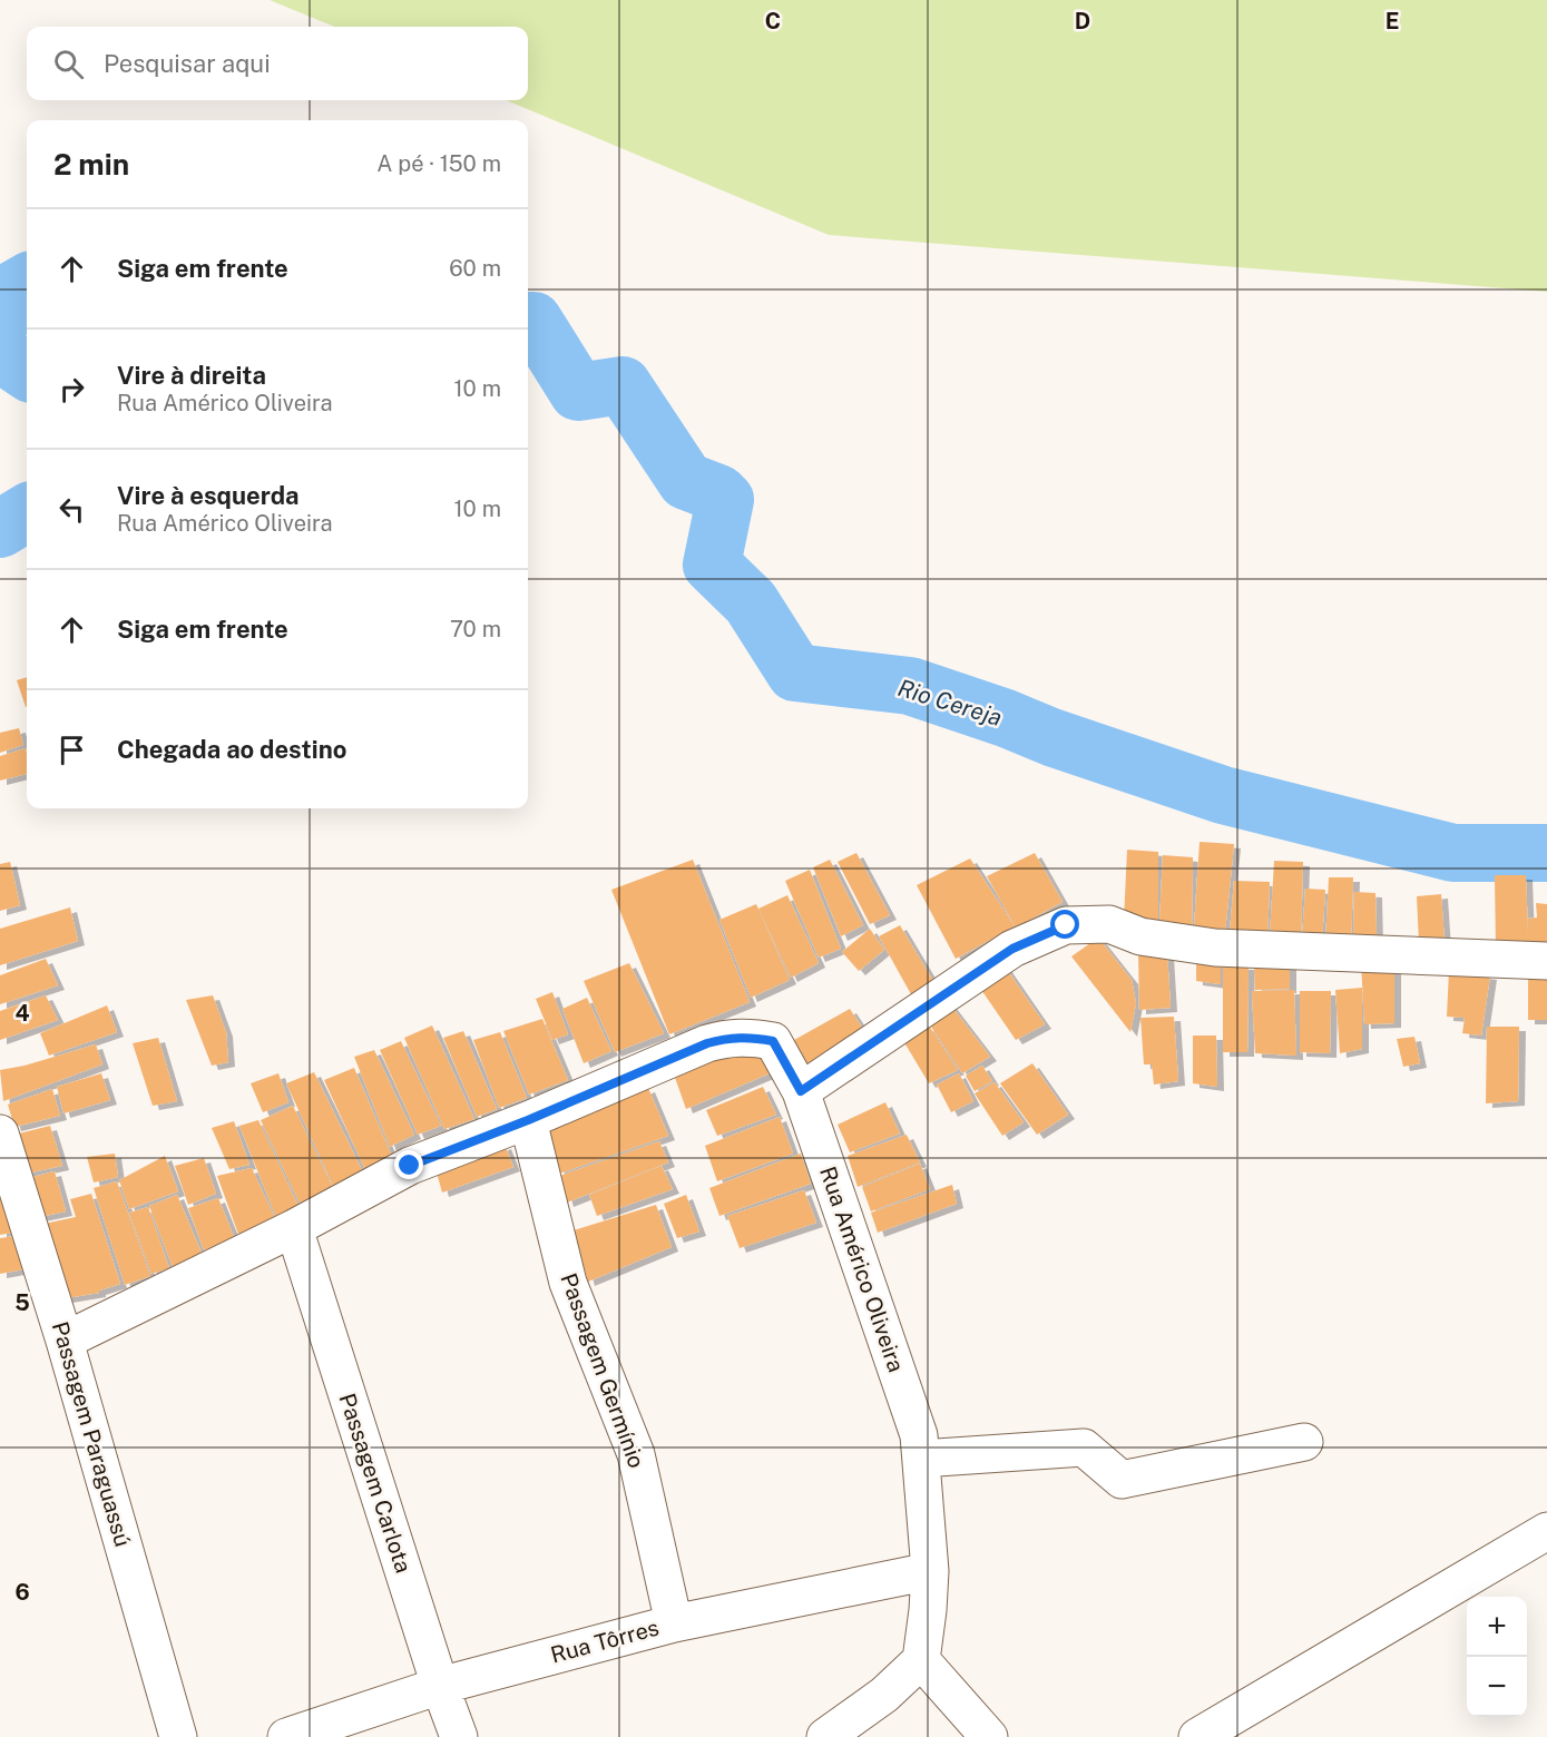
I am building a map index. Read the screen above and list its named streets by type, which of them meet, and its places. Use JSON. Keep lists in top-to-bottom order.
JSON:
{
  "streets": {
    "street": [
      "Rua Américo Oliveira",
      "Passagem Germínio",
      "Passagem Paraguassú",
      "Passagem Carlota",
      "Rua Tôrres"
    ]
  },
  "crossings": [
    ["Rua Américo Oliveira", "Passagem Germínio"],
    ["Rua Américo Oliveira", "Rua Tôrres"],
    ["Passagem Germínio", "Rua Tôrres"],
    ["Passagem Carlota", "Rua Tôrres"]
  ],
  "water": ["Rio Cereja"],
  "page": {
    "search": "Pesquisar aqui",
    "heading": ["2 min", "A pé · 150 m"],
    "list": [
      ["Siga em frente", "60 m"],
      ["Vire à direita", "Rua Américo Oliveira", "10 m"],
      ["Vire à esquerda", "Rua Américo Oliveira", "10 m"],
      ["Siga em frente", "70 m"],
      "Chegada ao destino"
    ],
    "map_buttons": ["+", "−"]
  },
  "grid": {
    "columns": ["C", "D", "E"],
    "rows": ["4", "5", "6"]
  }
}
